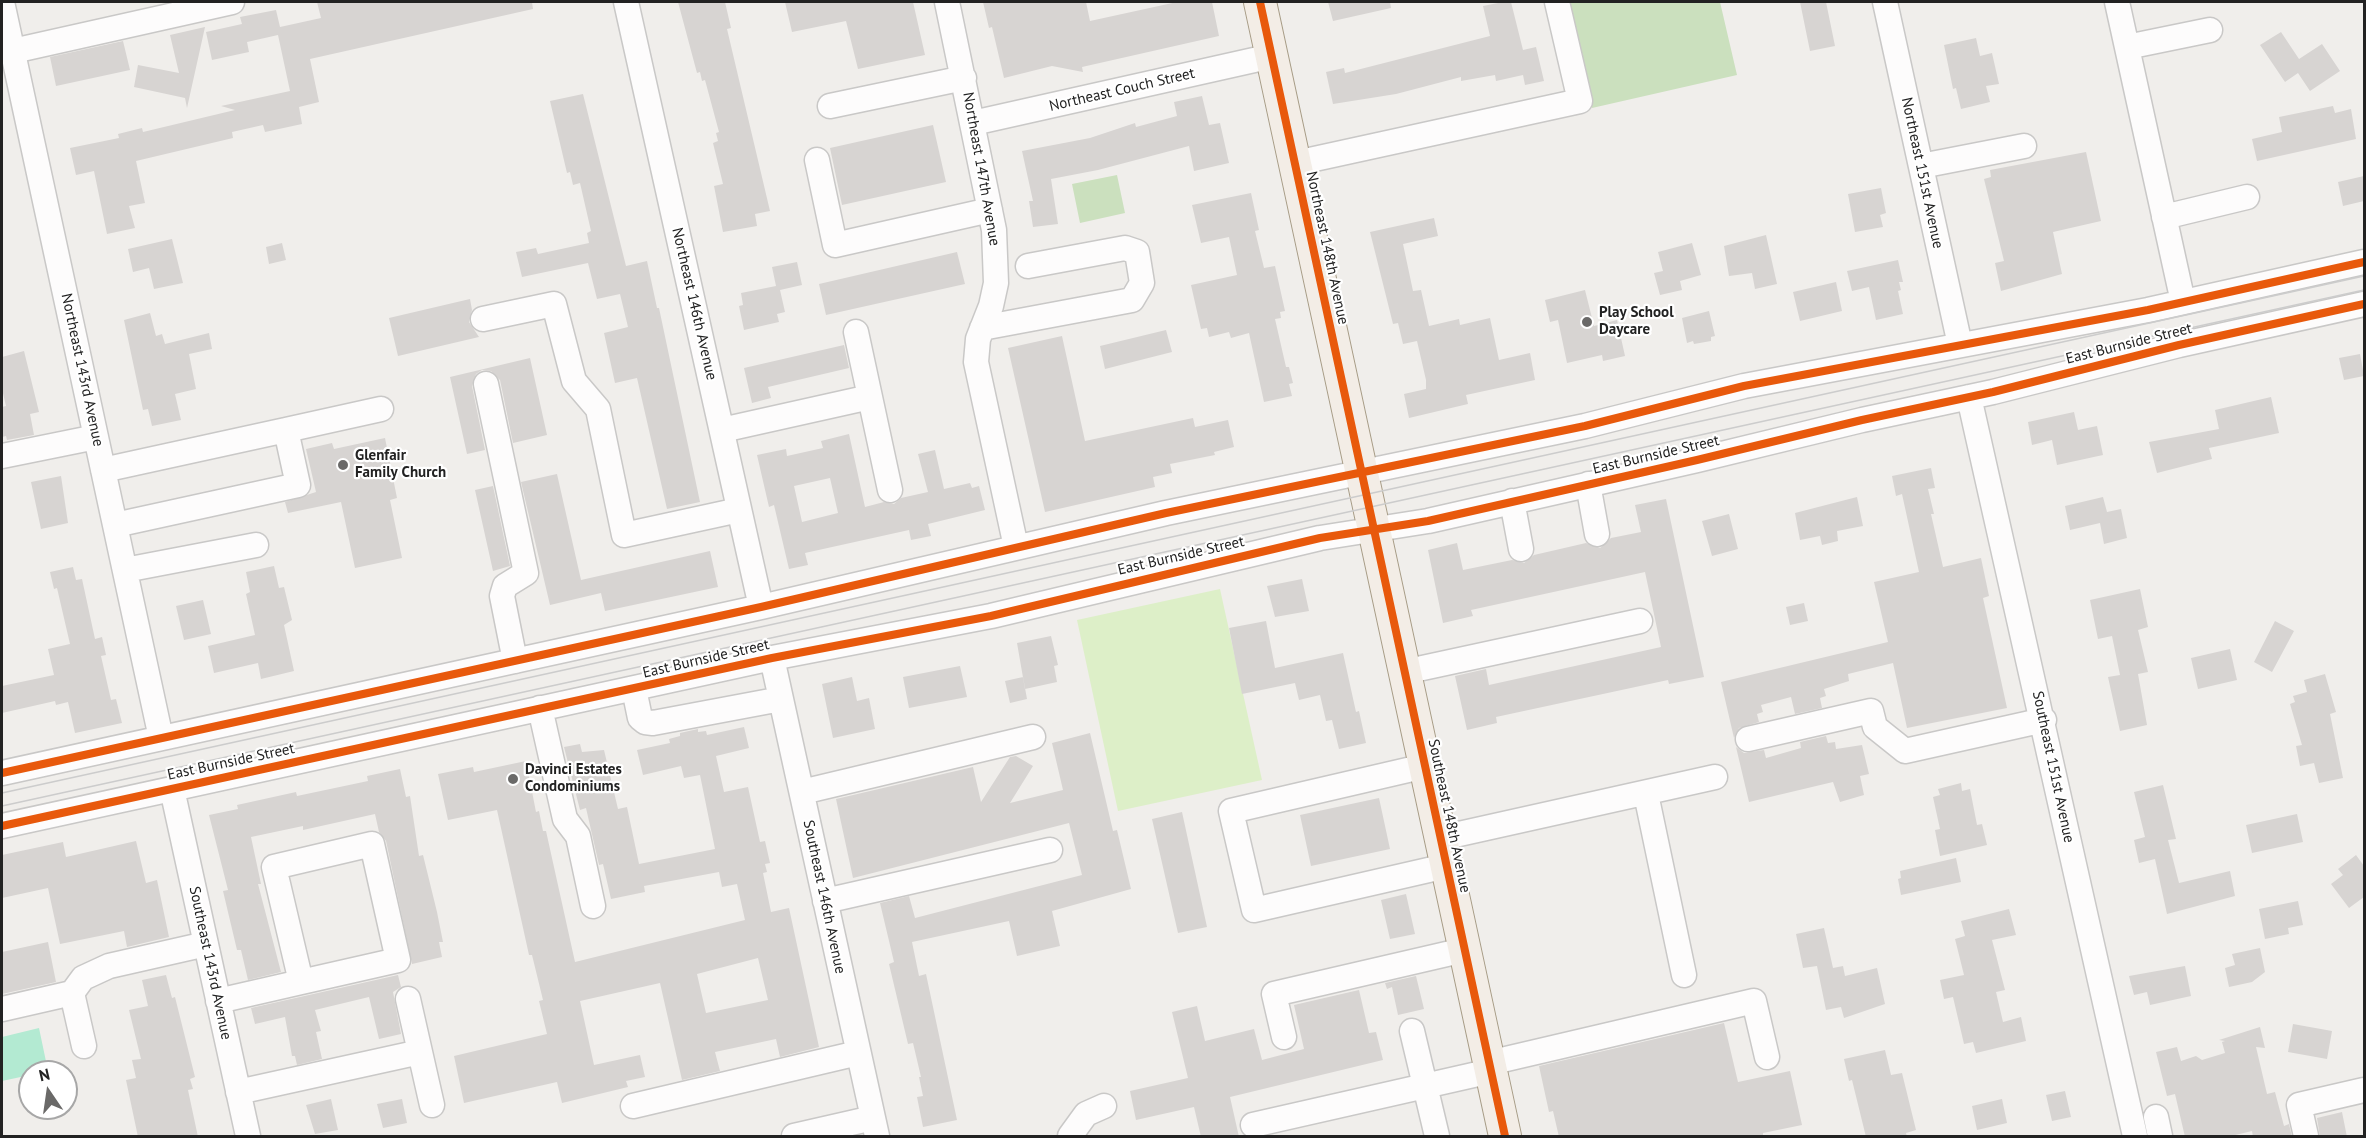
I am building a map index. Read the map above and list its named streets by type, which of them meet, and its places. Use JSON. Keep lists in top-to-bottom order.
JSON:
{
  "streets": {
    "main road": ["Northeast 148th Avenue", "Southeast 148th Avenue"],
    "street": [
      "Northeast Couch Street",
      "Northeast 147th Avenue",
      "Northeast 151st Avenue",
      "Northeast 146th Avenue",
      "East Burnside Street",
      "Northeast 143rd Avenue",
      "Southeast 151st Avenue",
      "Southeast 146th Avenue",
      "Southeast 143rd Avenue"
    ]
  },
  "crossings": [
    ["Northeast Couch Street", "Northeast 147th Avenue"],
    ["Northeast Couch Street", "Northeast 148th Avenue"],
    ["Northeast 147th Avenue", "East Burnside Street"],
    ["Northeast 151st Avenue", "East Burnside Street"],
    ["Northeast 148th Avenue", "East Burnside Street"],
    ["Northeast 148th Avenue", "Southeast 148th Avenue"],
    ["Northeast 146th Avenue", "East Burnside Street"],
    ["East Burnside Street", "Northeast 143rd Avenue"],
    ["East Burnside Street", "Southeast 151st Avenue"],
    ["East Burnside Street", "Southeast 148th Avenue"],
    ["East Burnside Street", "Southeast 146th Avenue"],
    ["East Burnside Street", "Southeast 143rd Avenue"]
  ],
  "places": ["Play School Daycare", "Glenfair Family Church", "Davinci Estates Condominiums"],
  "north": "top"
}
